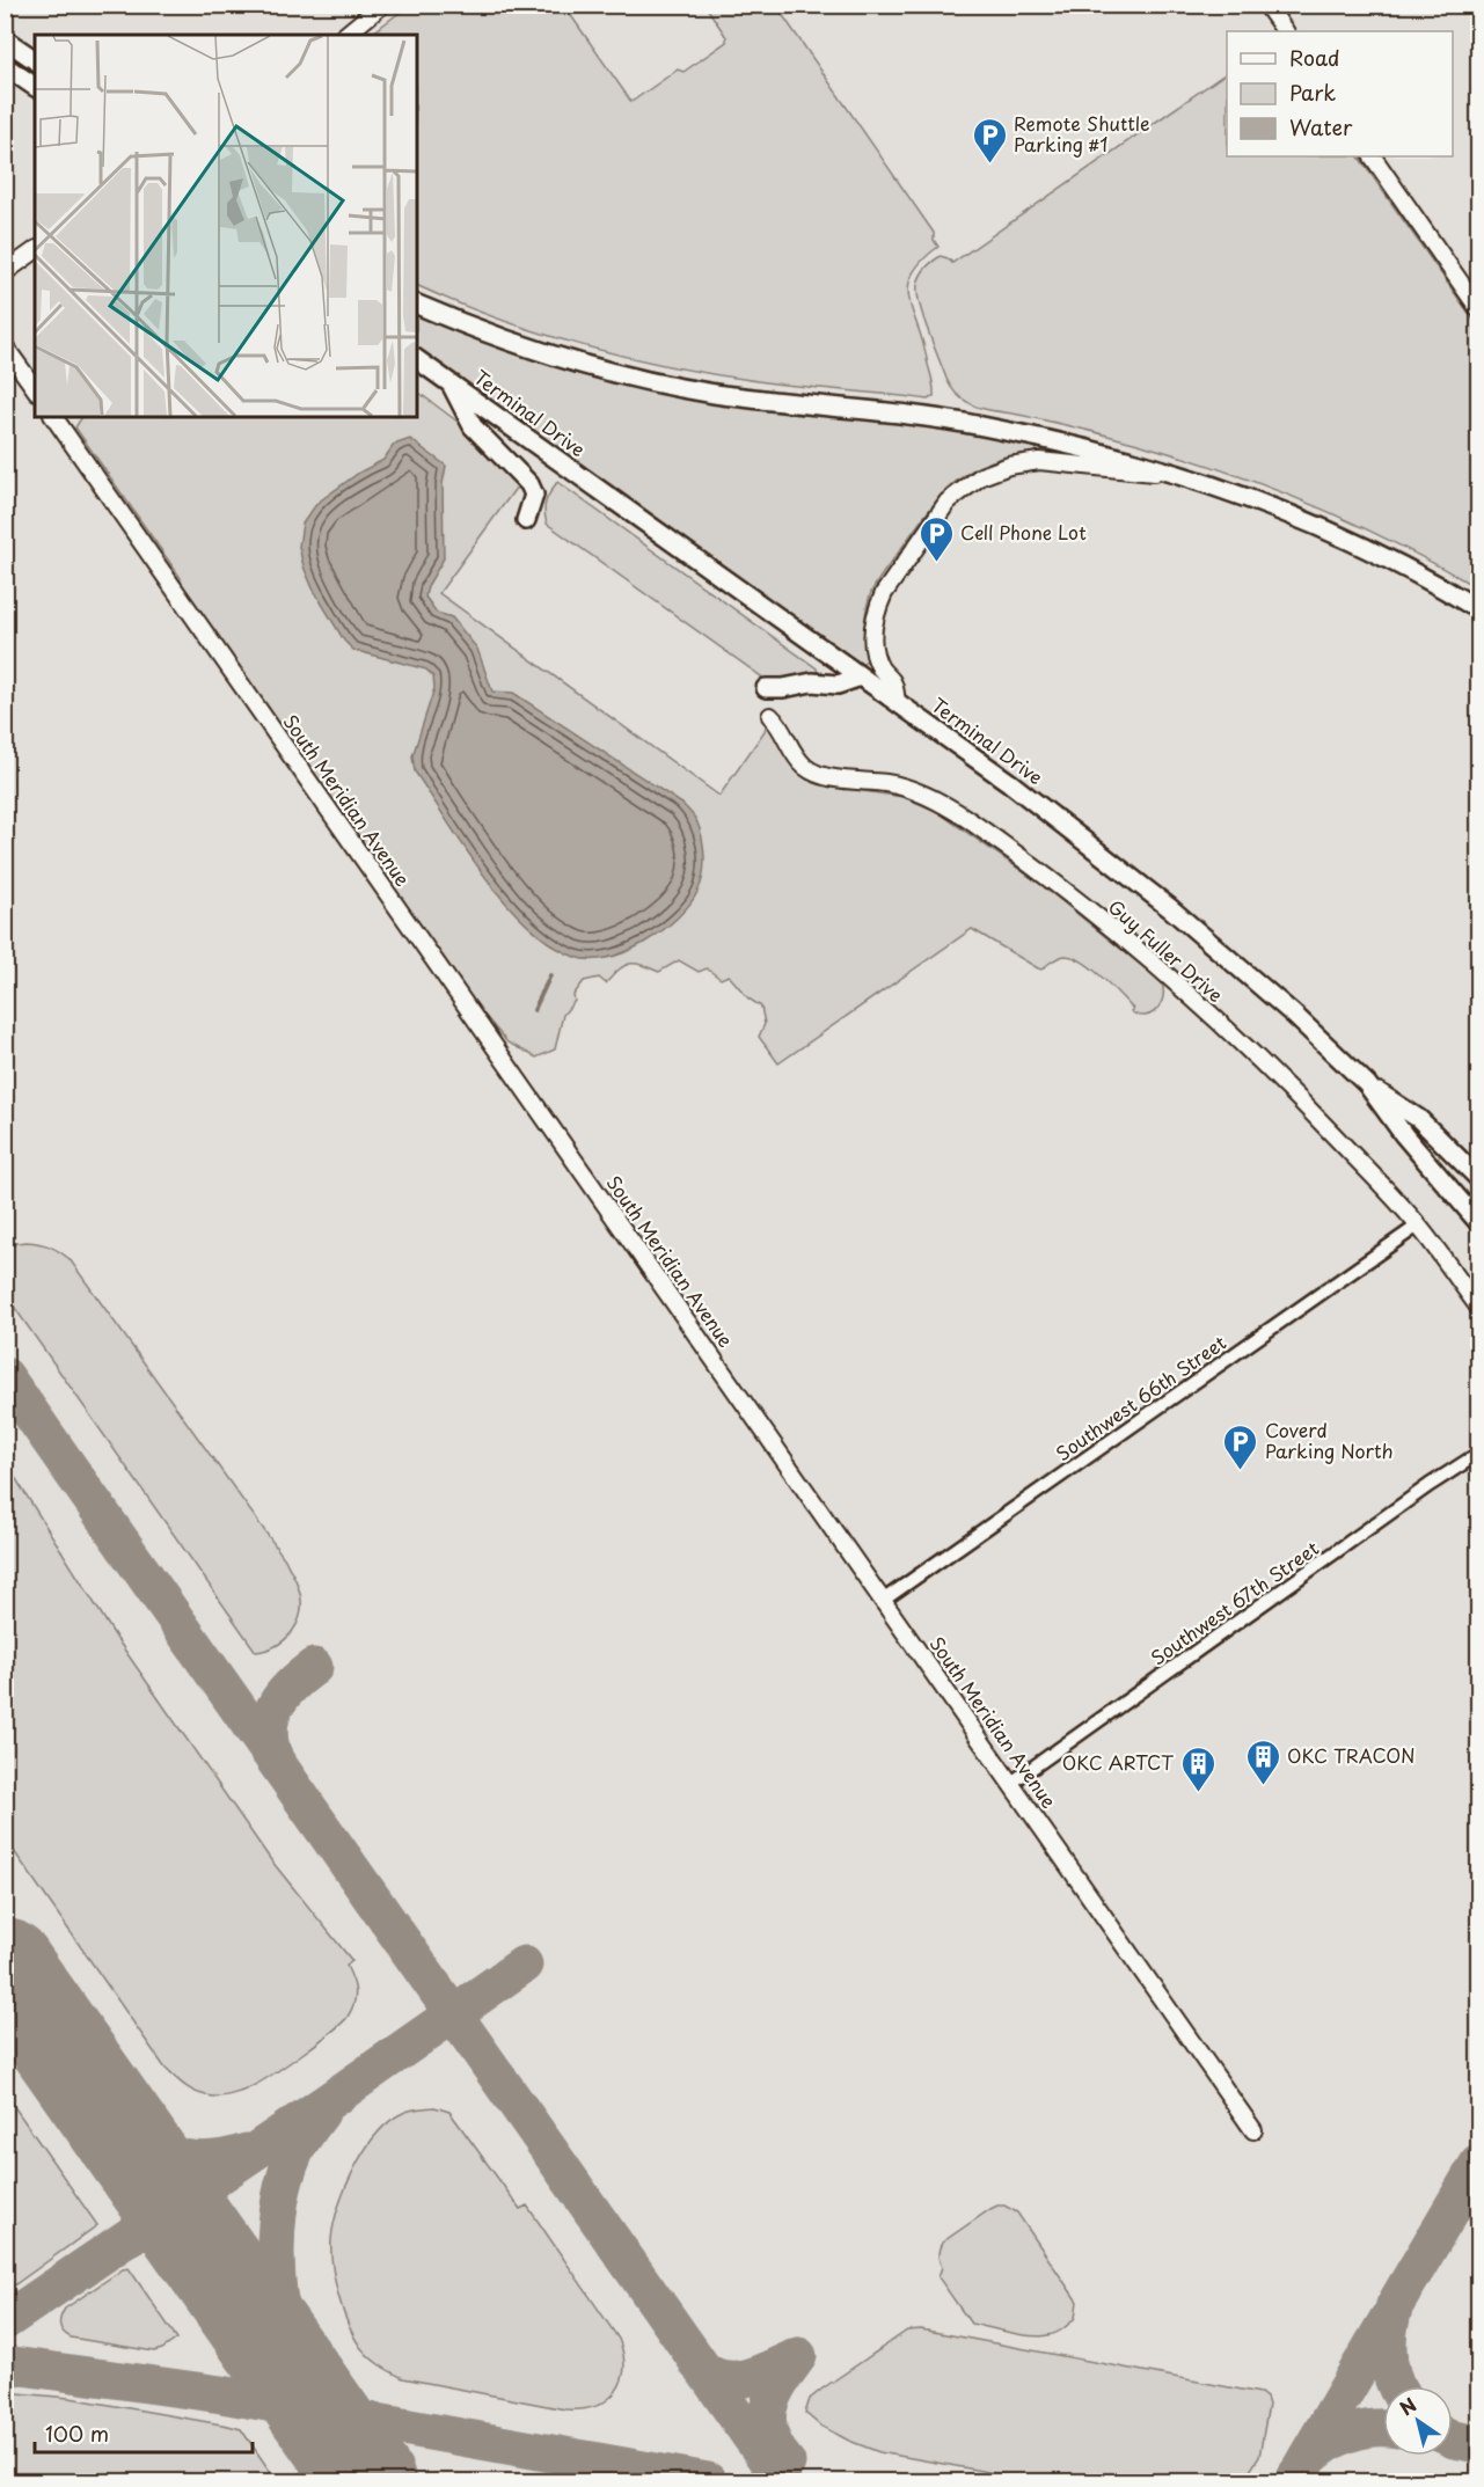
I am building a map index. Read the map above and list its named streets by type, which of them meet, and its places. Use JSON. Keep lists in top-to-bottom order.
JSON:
{
  "streets": {
    "main road": ["Terminal Drive"],
    "street": [
      "South Meridian Avenue",
      "Guy Fuller Drive",
      "Southwest 66th Street",
      "Southwest 67th Street"
    ]
  },
  "crossings": [
    ["South Meridian Avenue", "Southwest 66th Street"],
    ["South Meridian Avenue", "Southwest 67th Street"],
    ["Guy Fuller Drive", "Southwest 66th Street"]
  ],
  "places": {
    "parking": ["Remote Shuttle Parking #1", "Cell Phone Lot", "Coverd Parking North"],
    "building": ["OKC TRACON", "OKC ARTCT"]
  },
  "legend": ["Road", "Park", "Water"],
  "scale_bar": "100 m",
  "north": "top left"
}
